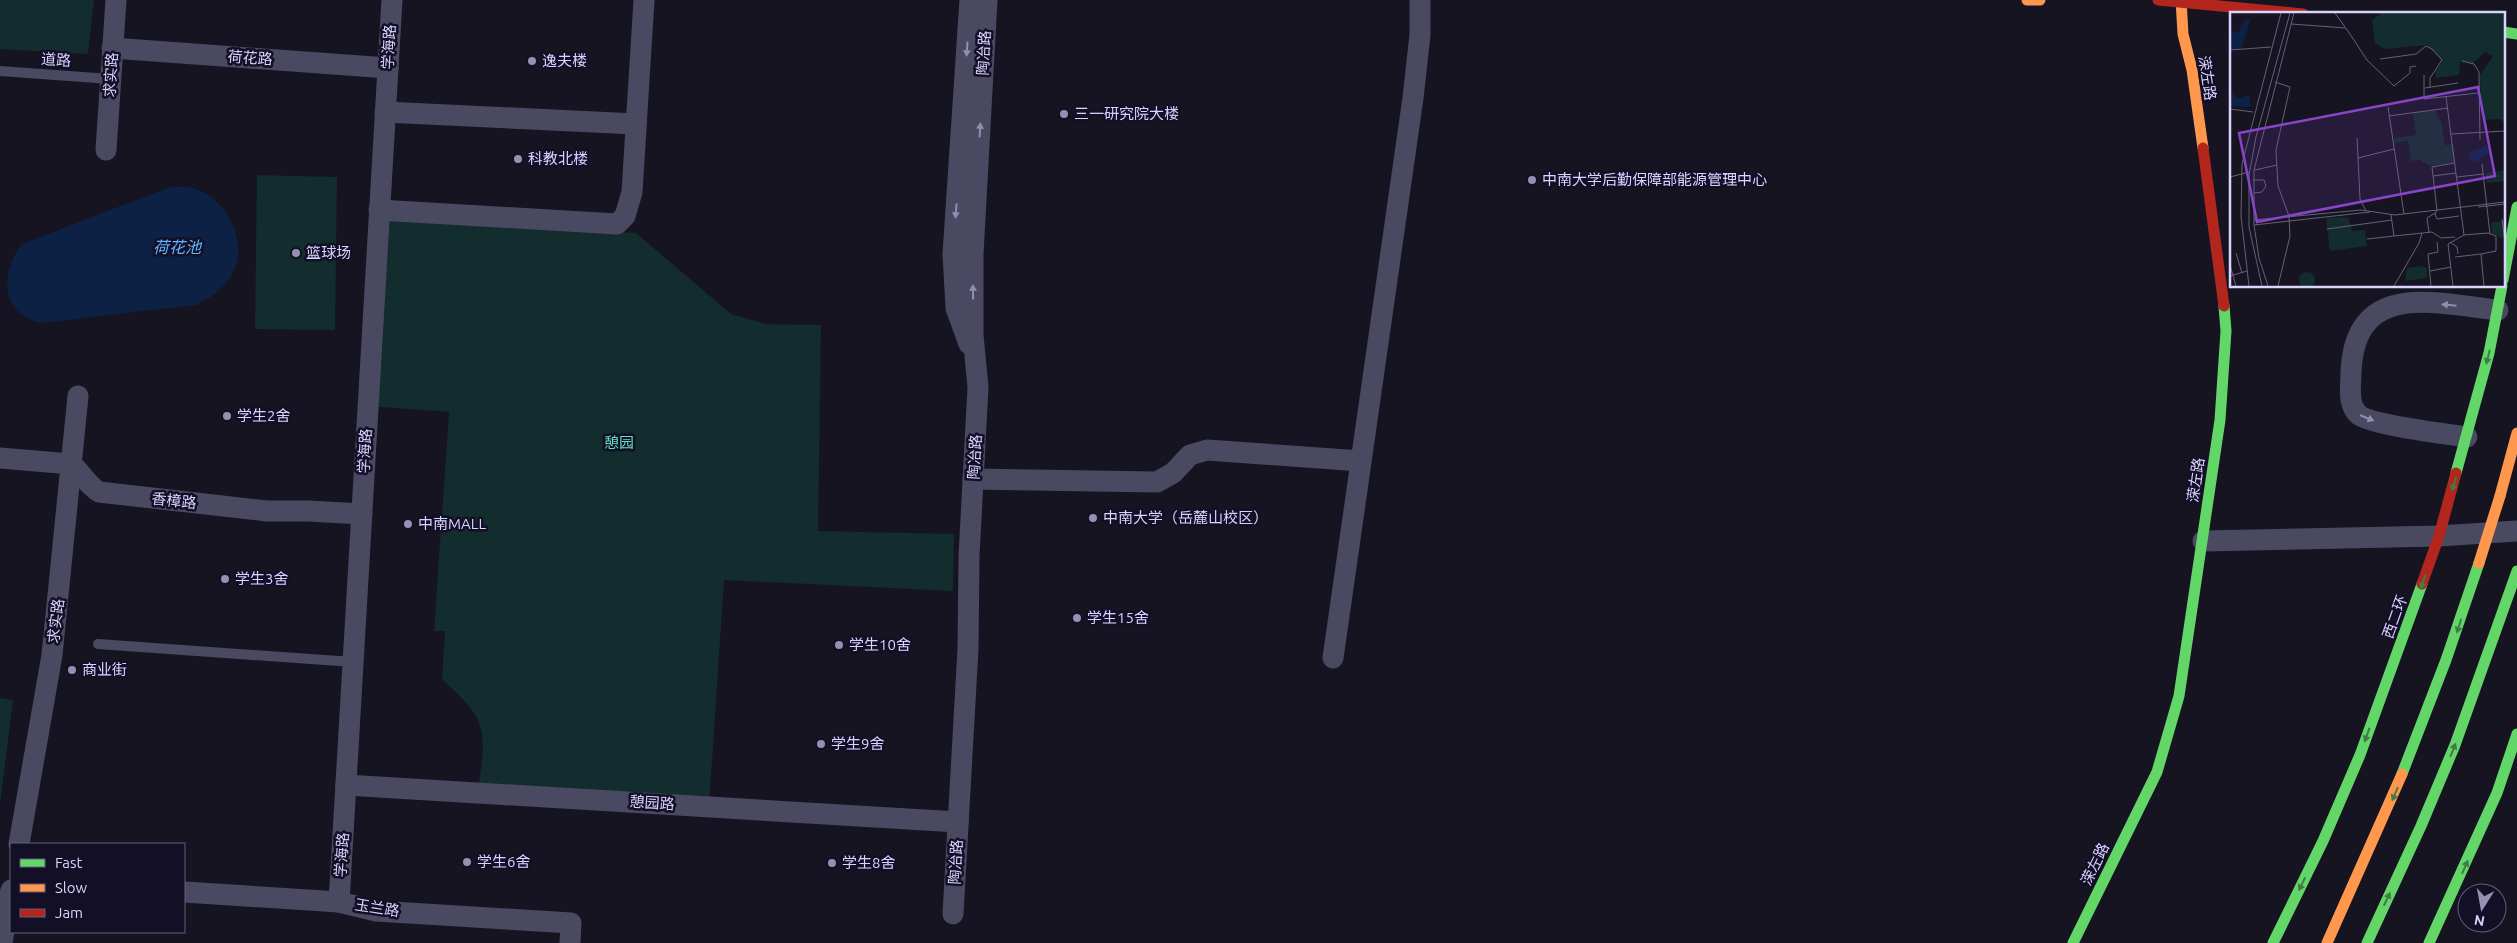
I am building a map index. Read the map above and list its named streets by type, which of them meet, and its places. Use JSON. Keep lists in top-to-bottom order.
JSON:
{
  "streets": {
    "main road": ["溁左路", "西二环"],
    "street": [
      "学海路",
      "陶冶路",
      "荷花路",
      "求实路",
      "香樟路",
      "憩园路",
      "玉兰路"
    ],
    "lane": ["道路"]
  },
  "crossings": [
    ["学海路", "荷花路"],
    ["学海路", "香樟路"],
    ["学海路", "憩园路"],
    ["学海路", "玉兰路"],
    ["陶冶路", "憩园路"],
    ["荷花路", "求实路"],
    ["道路", "求实路"],
    ["求实路", "香樟路"]
  ],
  "water": ["荷花池"],
  "parks": ["憩园"],
  "places": [
    "逸夫楼",
    "三一研究院大楼",
    "科教北楼",
    "中南大学后勤保障部能源管理中心",
    "篮球场",
    "学生2舍",
    "中南大学（岳麓山校区）",
    "中南MALL",
    "学生3舍",
    "学生15舍",
    "学生10舍",
    "商业街",
    "学生9舍",
    "学生6舍",
    "学生8舍"
  ],
  "legend": ["Fast", "Slow", "Jam"],
  "north": "bottom"
}
